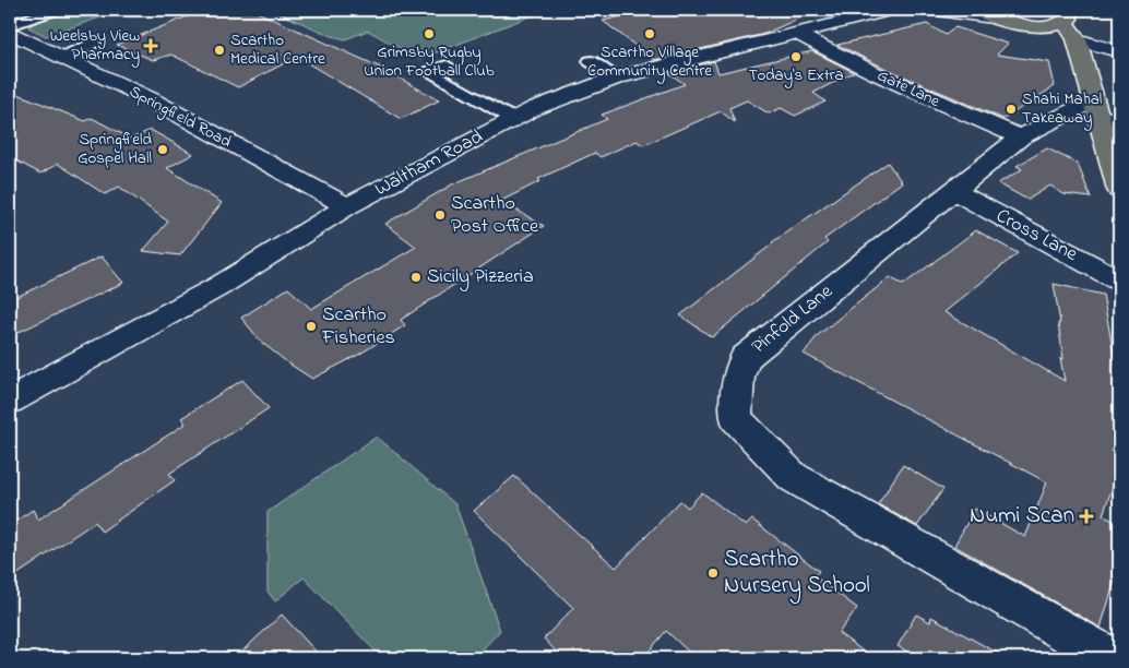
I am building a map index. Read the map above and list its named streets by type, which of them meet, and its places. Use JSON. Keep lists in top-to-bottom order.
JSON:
{
  "streets": {
    "street": [
      "Gate Lane",
      "Springfield Road",
      "Waltham Road",
      "Cross Lane",
      "Pinfold Lane"
    ]
  },
  "crossings": [
    ["Gate Lane", "Waltham Road"],
    ["Gate Lane", "Pinfold Lane"],
    ["Springfield Road", "Waltham Road"],
    ["Cross Lane", "Pinfold Lane"]
  ],
  "places": {
    "other": [
      "Grimsby Rugby Union Football Club",
      "Scartho Village Community Centre",
      "Scartho Medical Centre",
      "Today's Extra",
      "Shahi Mahal Takeaway",
      "Springfield Gospel Hall",
      "Scartho Post Office",
      "Sicily Pizzeria",
      "Scartho Fisheries",
      "Scartho Nursery School"
    ],
    "health": ["Weelsby View Pharmacy", "Numi Scan"]
  }
}
